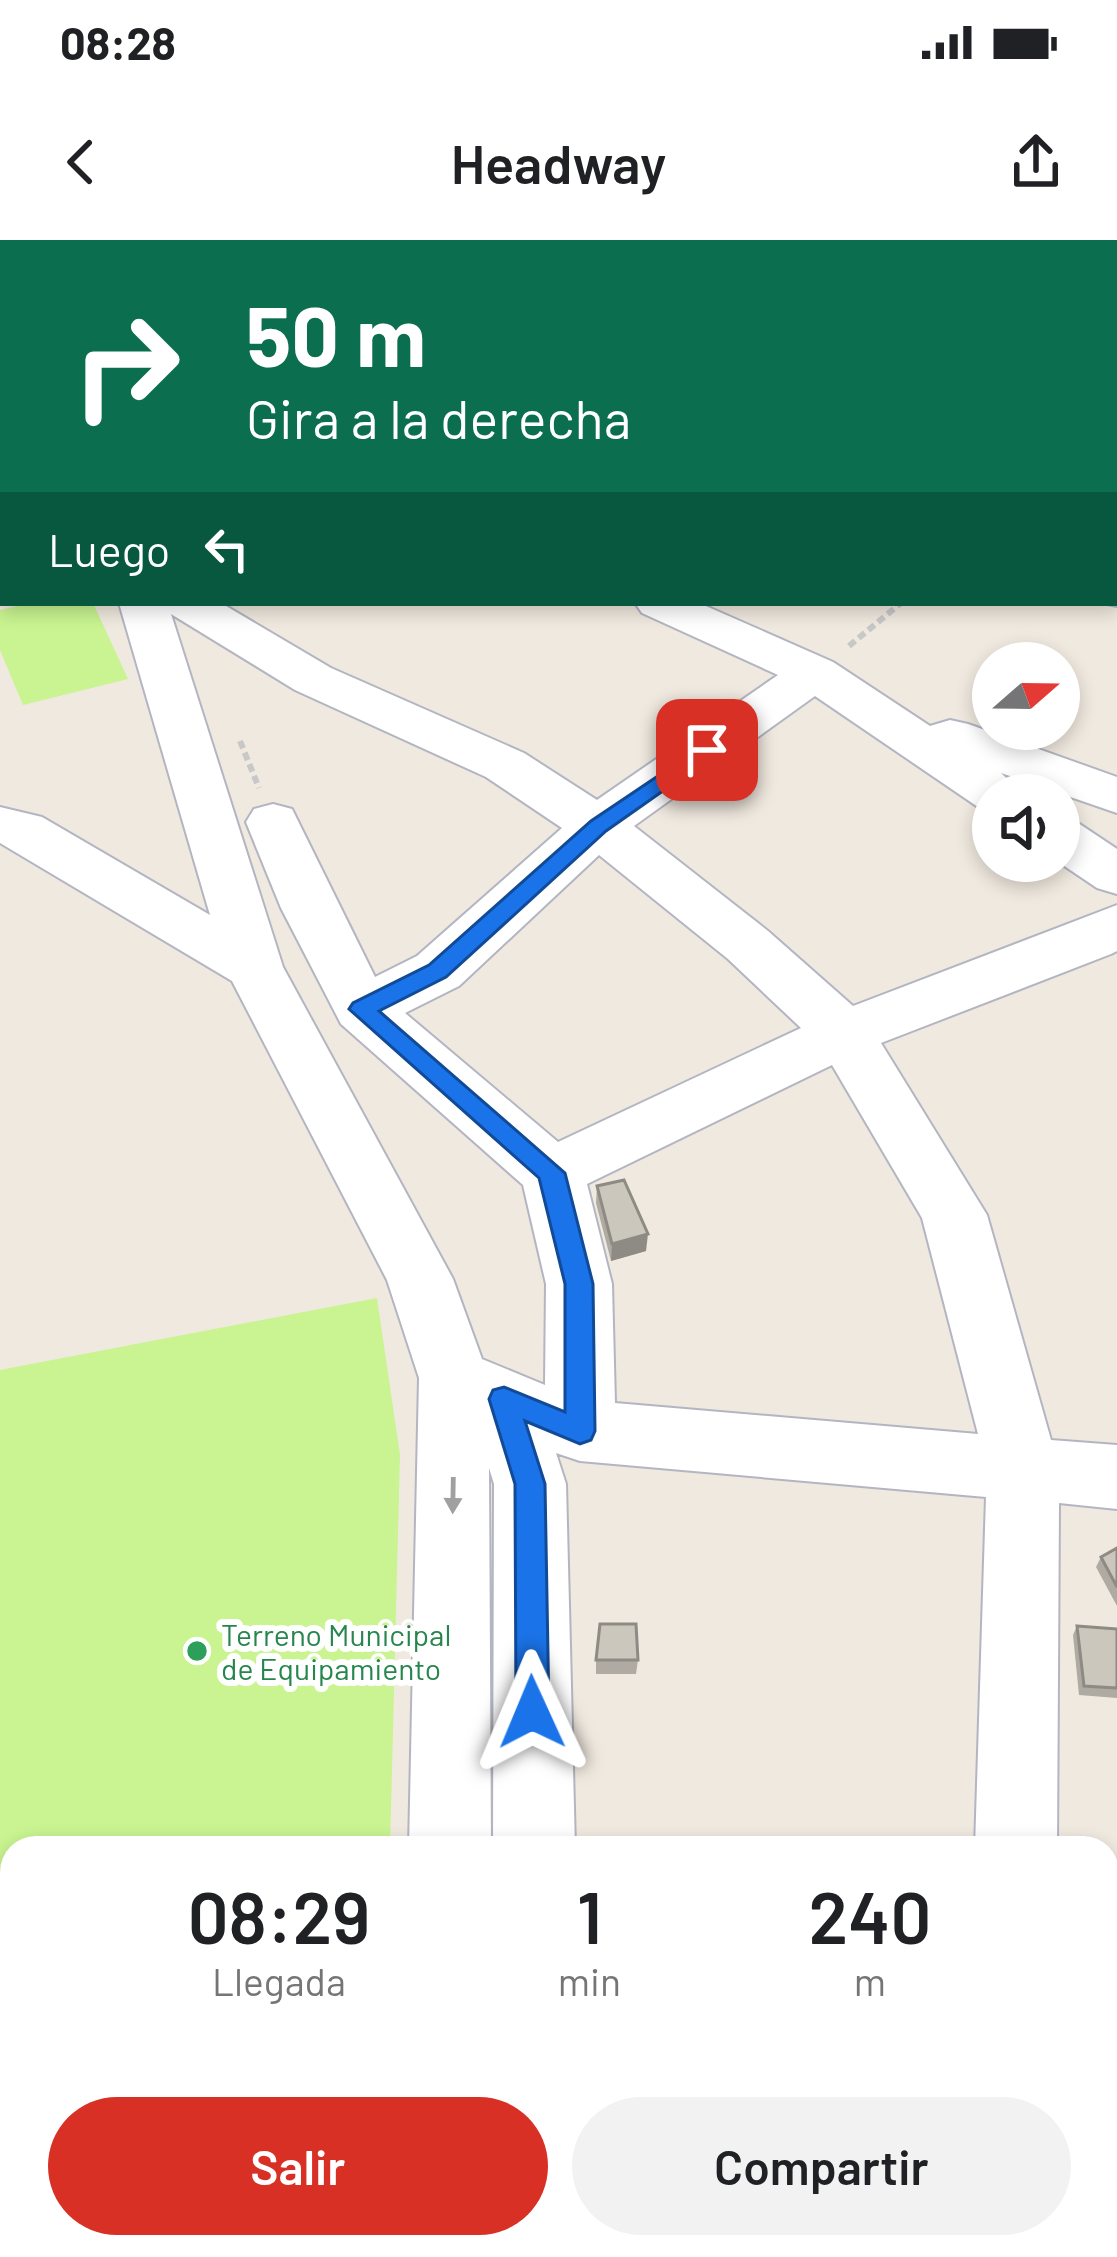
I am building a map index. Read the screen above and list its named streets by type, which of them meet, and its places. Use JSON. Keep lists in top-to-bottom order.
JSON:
{
  "places": ["Terreno Municipal de Equipamiento"],
  "north": "right",
  "page": {
    "status": "08:28",
    "header": "Headway",
    "turn": ["50 m", "Gira a la derecha"],
    "then": "Luego",
    "eta": [
      "08:29",
      "Llegada",
      "1",
      "min",
      "240",
      "m"
    ],
    "buttons": ["Salir", "Compartir"]
  }
}
